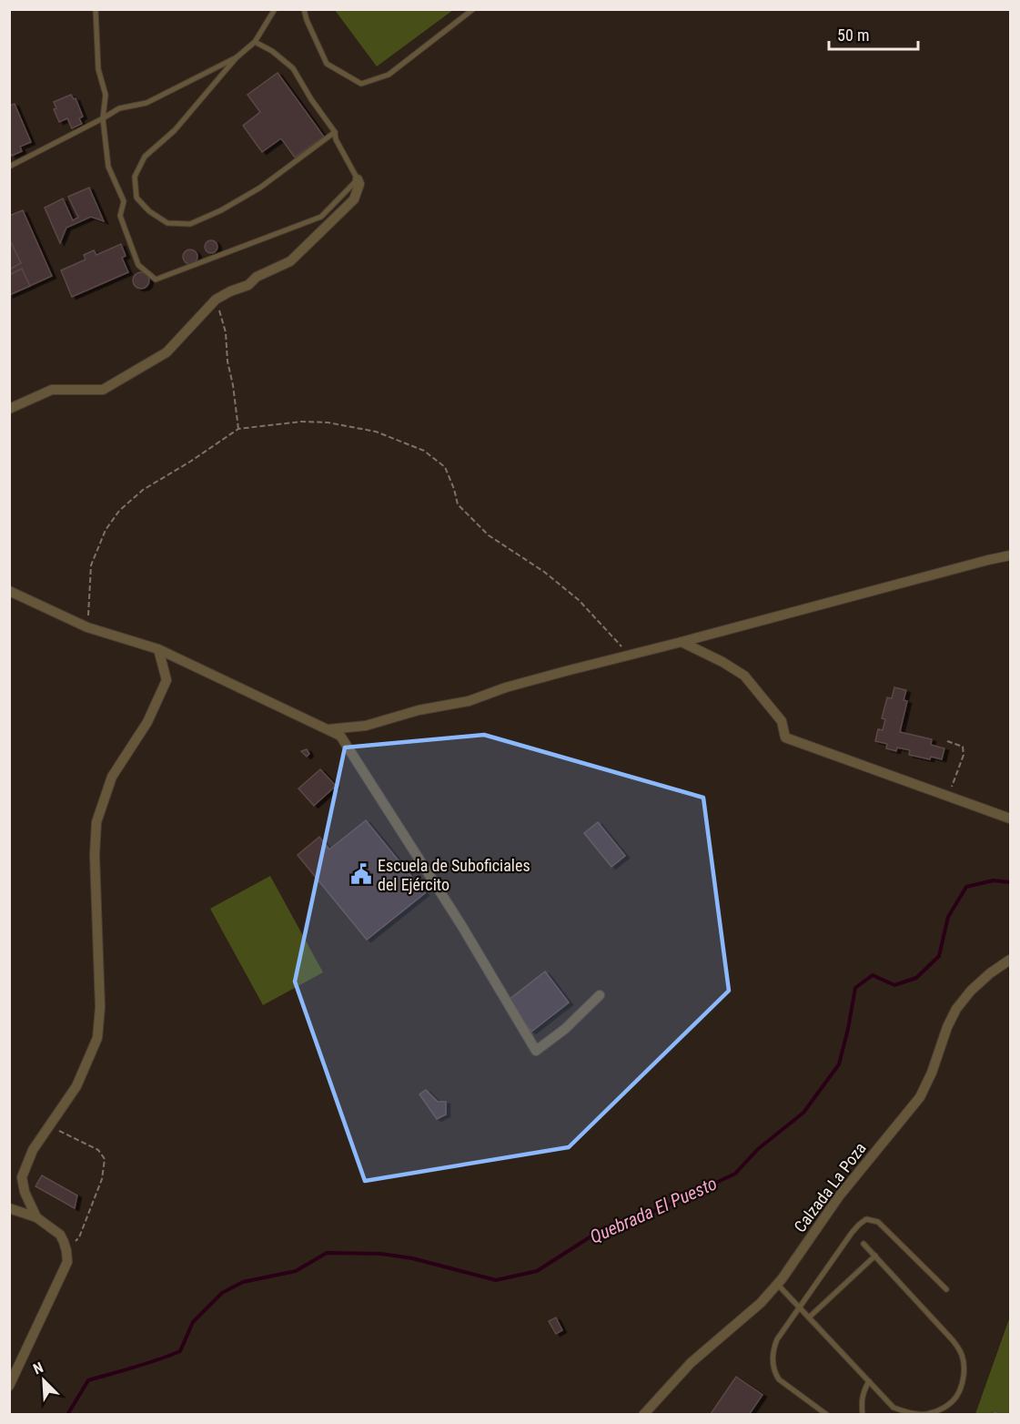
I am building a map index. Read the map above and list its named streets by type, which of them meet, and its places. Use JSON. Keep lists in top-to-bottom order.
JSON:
{
  "streets": {
    "street": ["Calzada La Poza"]
  },
  "water": ["Quebrada El Puesto"],
  "places": {
    "public building": ["Escuela de Suboficiales del Ejército"]
  },
  "scale_bar": "50 m",
  "north": "top left"
}
